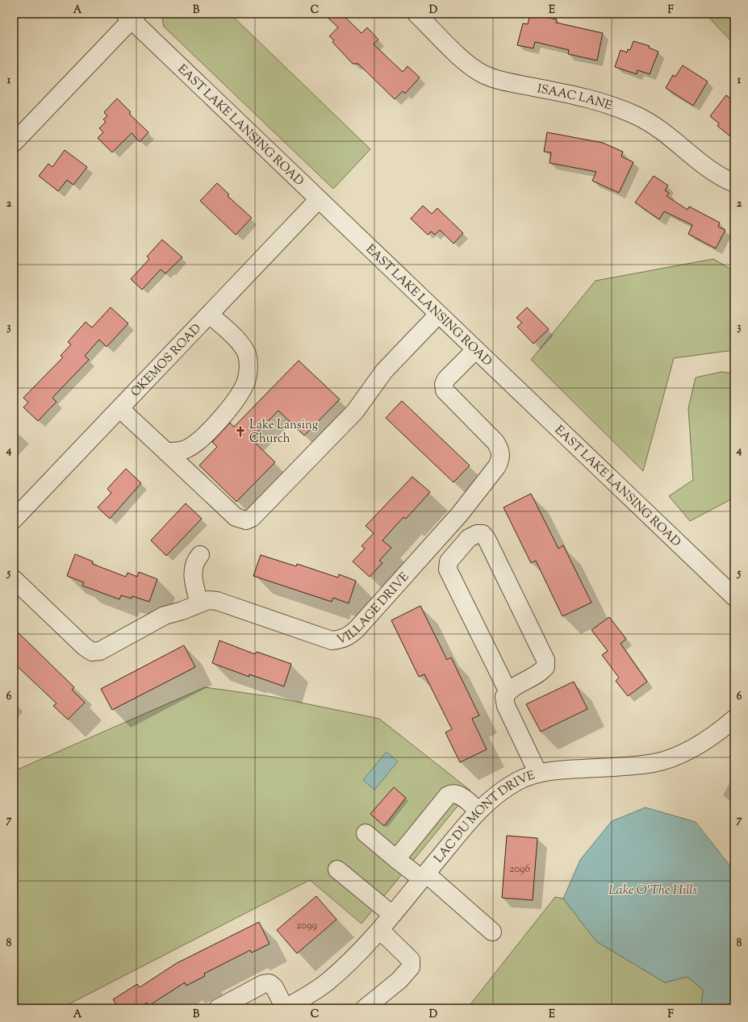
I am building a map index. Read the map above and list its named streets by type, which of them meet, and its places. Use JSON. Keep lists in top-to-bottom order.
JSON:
{
  "streets": {
    "street": [
      "ISAAC LANE",
      "EAST LAKE LANSING ROAD",
      "OKEMOS ROAD",
      "VILLAGE DRIVE",
      "LAC DU MONT DRIVE"
    ]
  },
  "crossings": [
    ["EAST LAKE LANSING ROAD", "OKEMOS ROAD"],
    ["EAST LAKE LANSING ROAD", "VILLAGE DRIVE"]
  ],
  "water": ["Lake O'The Hills"],
  "places": {
    "church": ["Lake Lansing Church"]
  },
  "house_numbers": ["2096", "2099"],
  "grid": {
    "columns": [
      "A",
      "B",
      "C",
      "D",
      "E",
      "F"
    ],
    "rows": [
      "1",
      "2",
      "3",
      "4",
      "5",
      "6",
      "7",
      "8"
    ]
  }
}
